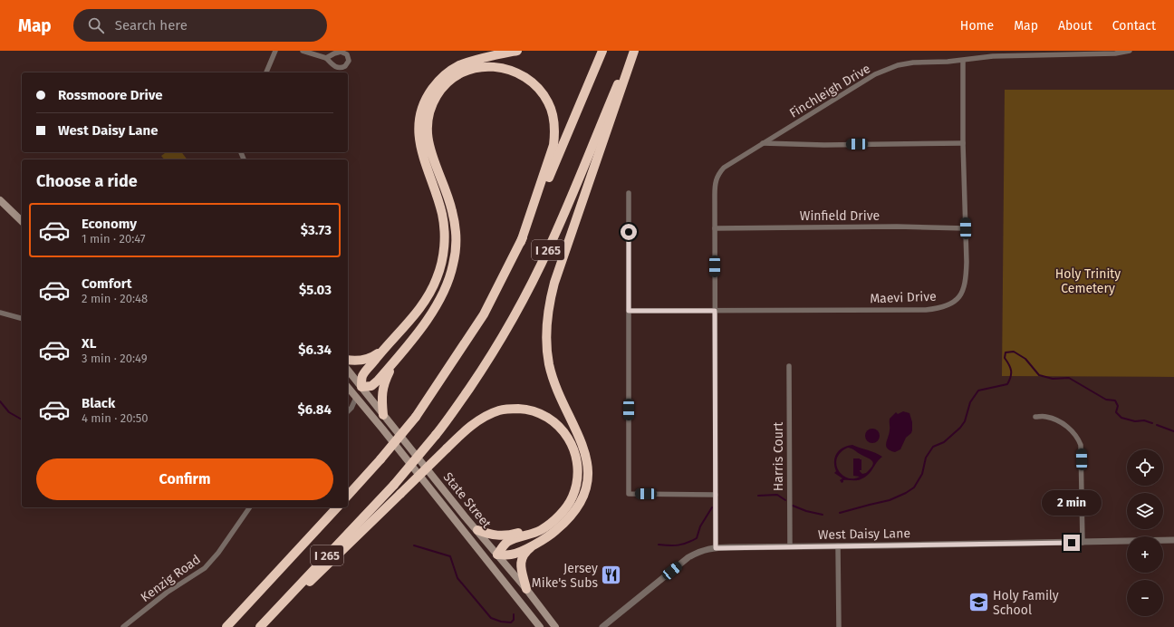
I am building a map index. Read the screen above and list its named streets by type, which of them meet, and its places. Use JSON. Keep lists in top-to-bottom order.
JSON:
{
  "streets": {
    "highway": ["I 265"],
    "main road": ["State Street"],
    "street": [
      "Finchleigh Drive",
      "Winfield Drive",
      "Maevi Drive",
      "Harris Court",
      "West Daisy Lane",
      "Kenzig Road"
    ]
  },
  "crossings": [
    ["Finchleigh Drive", "Winfield Drive"],
    ["Finchleigh Drive", "Maevi Drive"],
    ["Winfield Drive", "Maevi Drive"],
    ["Harris Court", "West Daisy Lane"]
  ],
  "parks": ["Holy Trinity Cemetery"],
  "places": {
    "restaurant": ["Jersey Mike's Subs"],
    "school or university": ["Holy Family School"]
  },
  "page": {
    "header": "Map",
    "search": "Search here",
    "nav": [
      "Home",
      "Map",
      "About",
      "Contact"
    ],
    "banner": ["Rossmoore Drive", "West Daisy Lane"],
    "heading": "Choose a ride",
    "list": [
      {
        "name": "Economy",
        "note": "1 min · 20:47",
        "value": "$3.73"
      },
      {
        "name": "Comfort",
        "note": "2 min · 20:48",
        "value": "$5.03"
      },
      {
        "name": "XL",
        "note": "3 min · 20:49",
        "value": "$6.34"
      },
      {
        "name": "Black",
        "note": "4 min · 20:50",
        "value": "$6.84"
      }
    ],
    "map_buttons": ["+", "−"],
    "buttons": "Confirm",
    "bubble": "2 min"
  }
}
